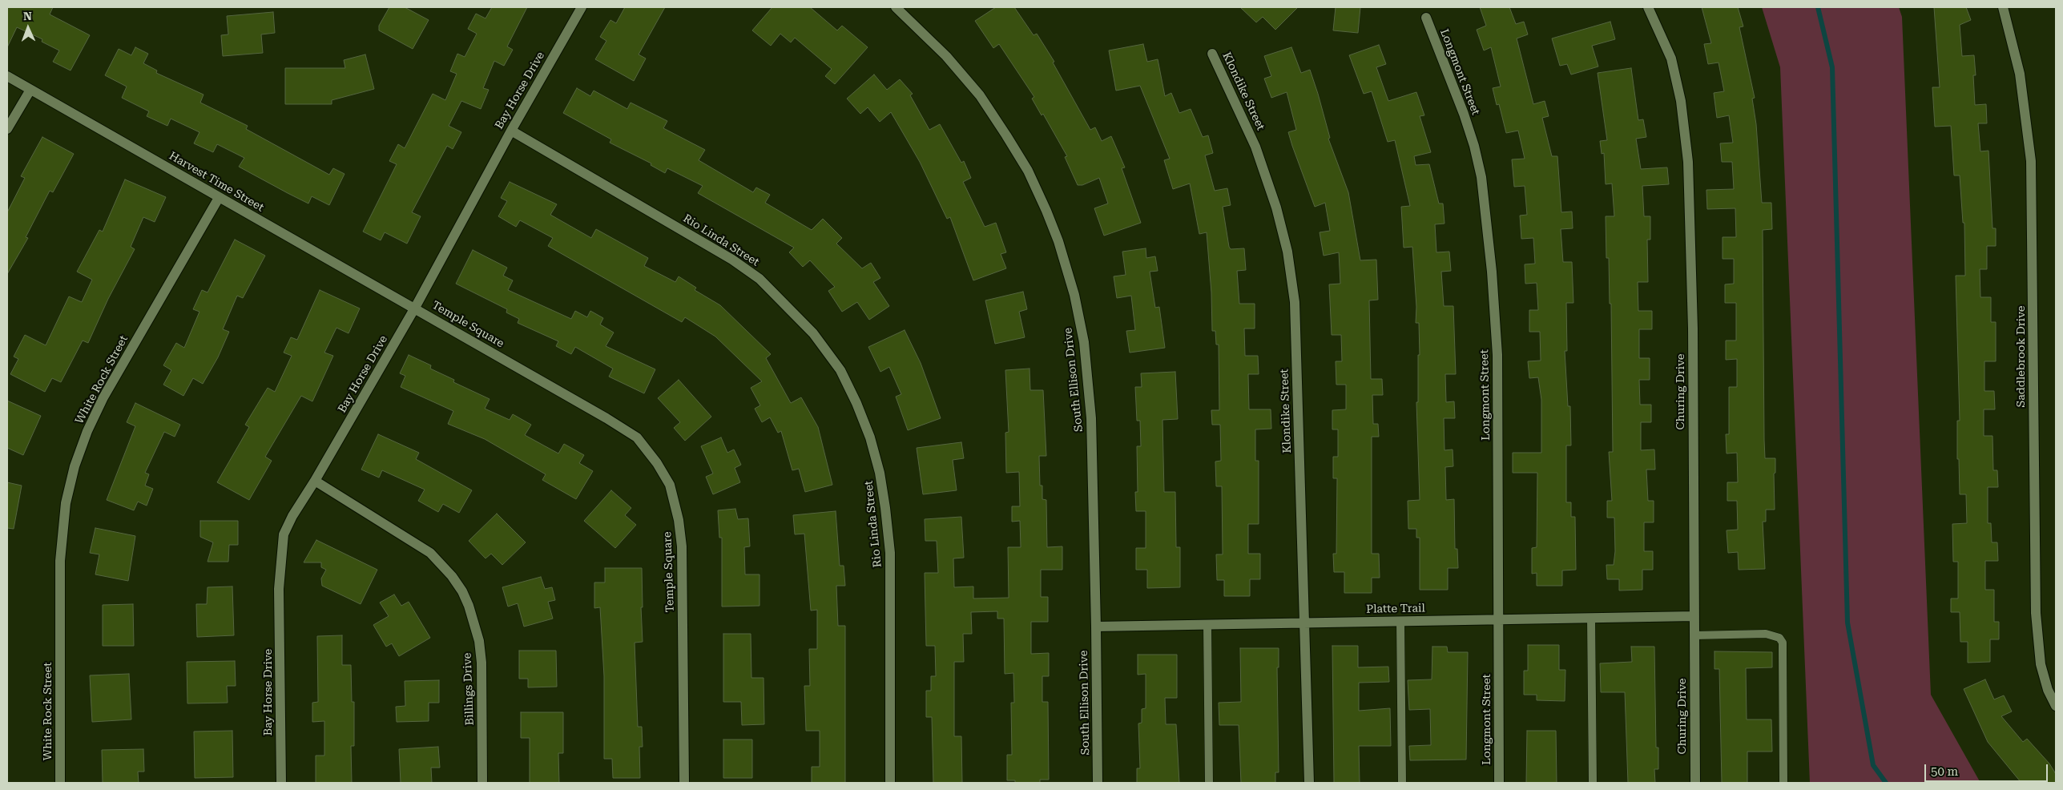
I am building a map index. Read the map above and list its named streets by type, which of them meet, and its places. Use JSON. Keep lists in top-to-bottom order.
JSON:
{
  "streets": {
    "street": [
      "Longmont Street",
      "Bay Horse Drive",
      "Klondike Street",
      "Harvest Time Street",
      "Rio Linda Street",
      "Temple Square",
      "Saddlebrook Drive",
      "White Rock Street",
      "South Ellison Drive",
      "Churing Drive",
      "Platte Trail",
      "Billings Drive"
    ]
  },
  "crossings": [
    ["Longmont Street", "Platte Trail"],
    ["Bay Horse Drive", "Harvest Time Street"],
    ["Bay Horse Drive", "Rio Linda Street"],
    ["Bay Horse Drive", "Temple Square"],
    ["Bay Horse Drive", "Billings Drive"],
    ["Klondike Street", "Platte Trail"],
    ["Harvest Time Street", "Temple Square"],
    ["Harvest Time Street", "White Rock Street"],
    ["South Ellison Drive", "Platte Trail"],
    ["Churing Drive", "Platte Trail"]
  ],
  "scale_bar": "50 m",
  "north": "top"
}
